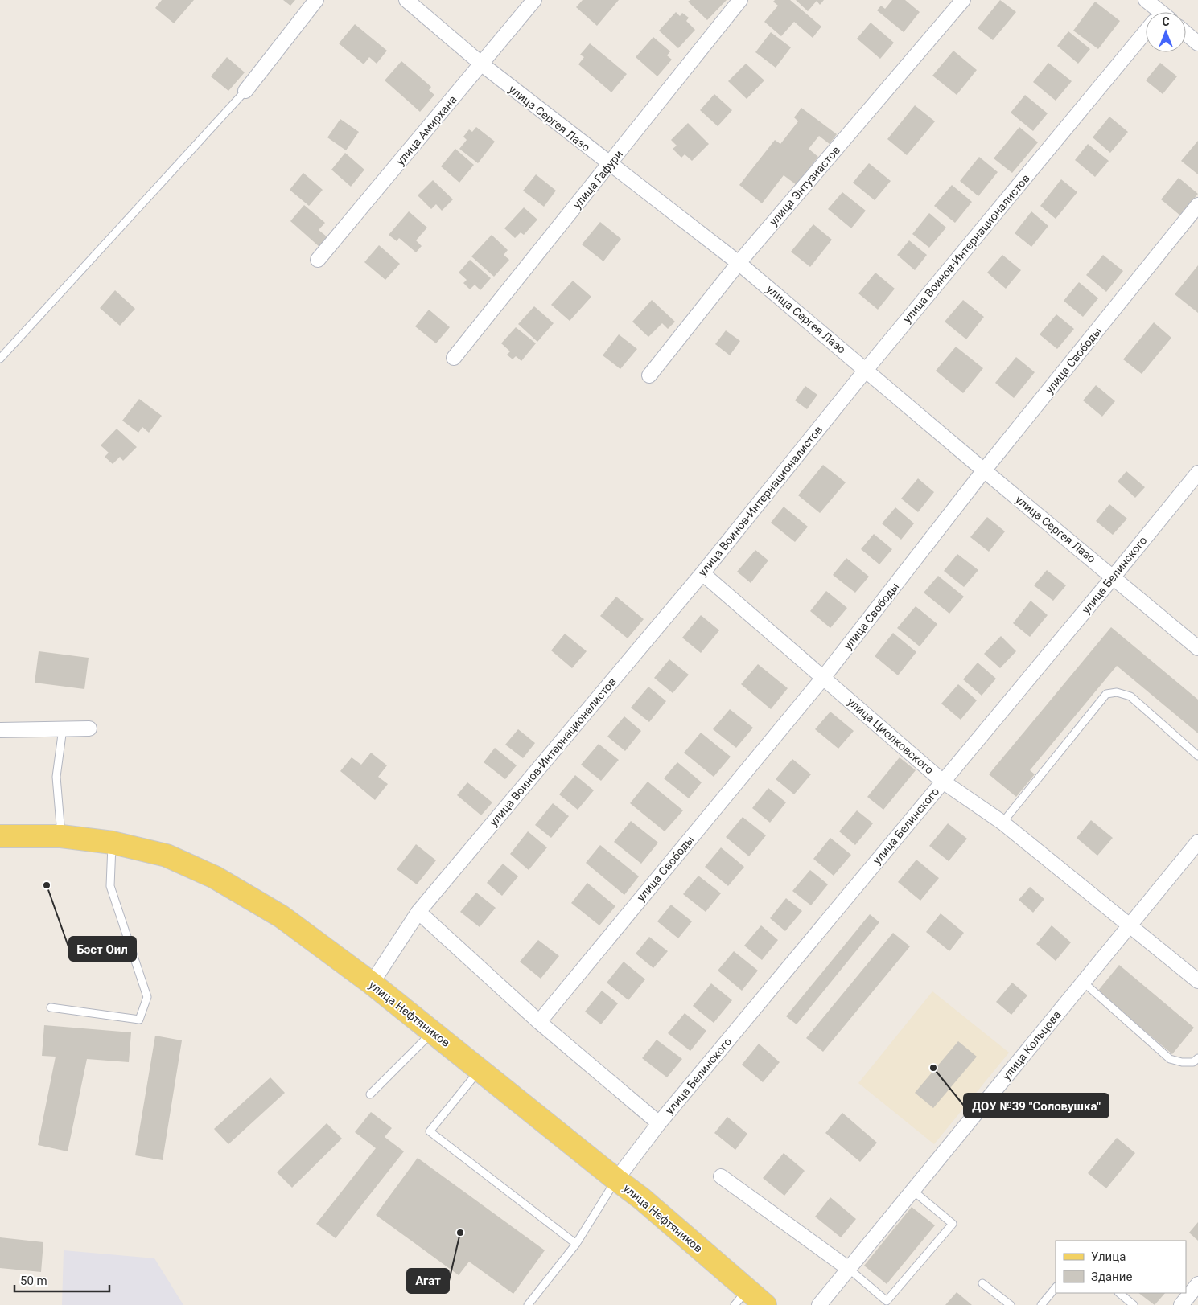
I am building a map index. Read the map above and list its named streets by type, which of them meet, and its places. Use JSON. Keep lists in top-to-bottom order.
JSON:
{
  "streets": {
    "main road": ["улица Нефтяников"],
    "street": [
      "улица Сергея Лазо",
      "улица Амирхана",
      "улица Гафури",
      "улица Энтузиастов",
      "улица Воинов-Интернационалистов",
      "улица Свободы",
      "улица Белинского",
      "улица Циолковского",
      "улица Кольцова"
    ]
  },
  "crossings": [
    ["улица Сергея Лазо", "улица Амирхана"],
    ["улица Сергея Лазо", "улица Гафури"],
    ["улица Сергея Лазо", "улица Энтузиастов"],
    ["улица Сергея Лазо", "улица Воинов-Интернационалистов"],
    ["улица Сергея Лазо", "улица Свободы"],
    ["улица Сергея Лазо", "улица Белинского"],
    ["улица Воинов-Интернационалистов", "улица Циолковского"],
    ["улица Воинов-Интернационалистов", "улица Нефтяников"],
    ["улица Свободы", "улица Циолковского"],
    ["улица Белинского", "улица Циолковского"],
    ["улица Белинского", "улица Нефтяников"],
    ["улица Циолковского", "улица Кольцова"]
  ],
  "places": ["Бэст Оил", "ДОУ №39 \"Соловушка\"", "Агат"],
  "legend": ["Улица", "Здание"],
  "scale_bar": "50 m",
  "north": "top"
}
